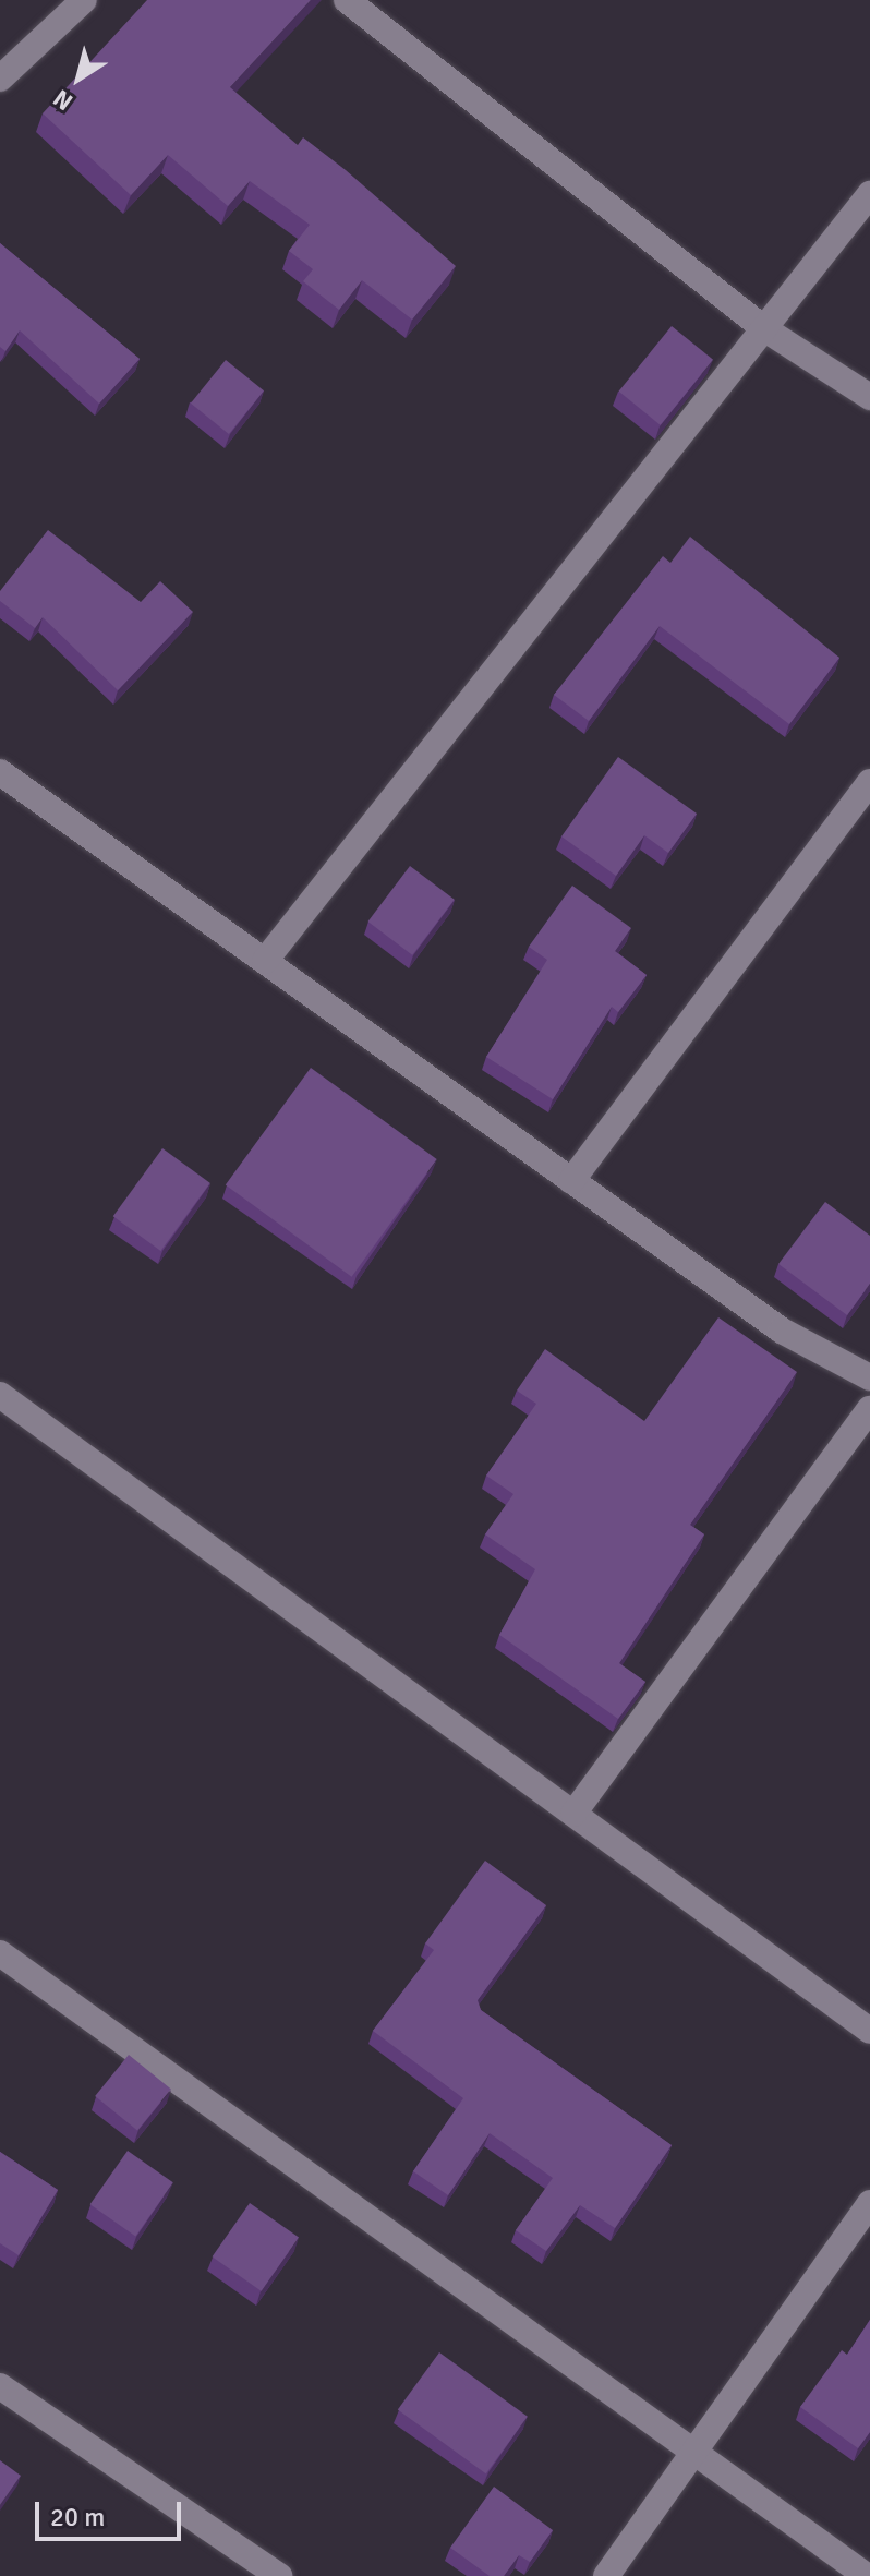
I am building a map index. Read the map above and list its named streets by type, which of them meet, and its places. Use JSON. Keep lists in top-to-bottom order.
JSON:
{
  "scale_bar": "20 m",
  "north": "bottom left"
}
